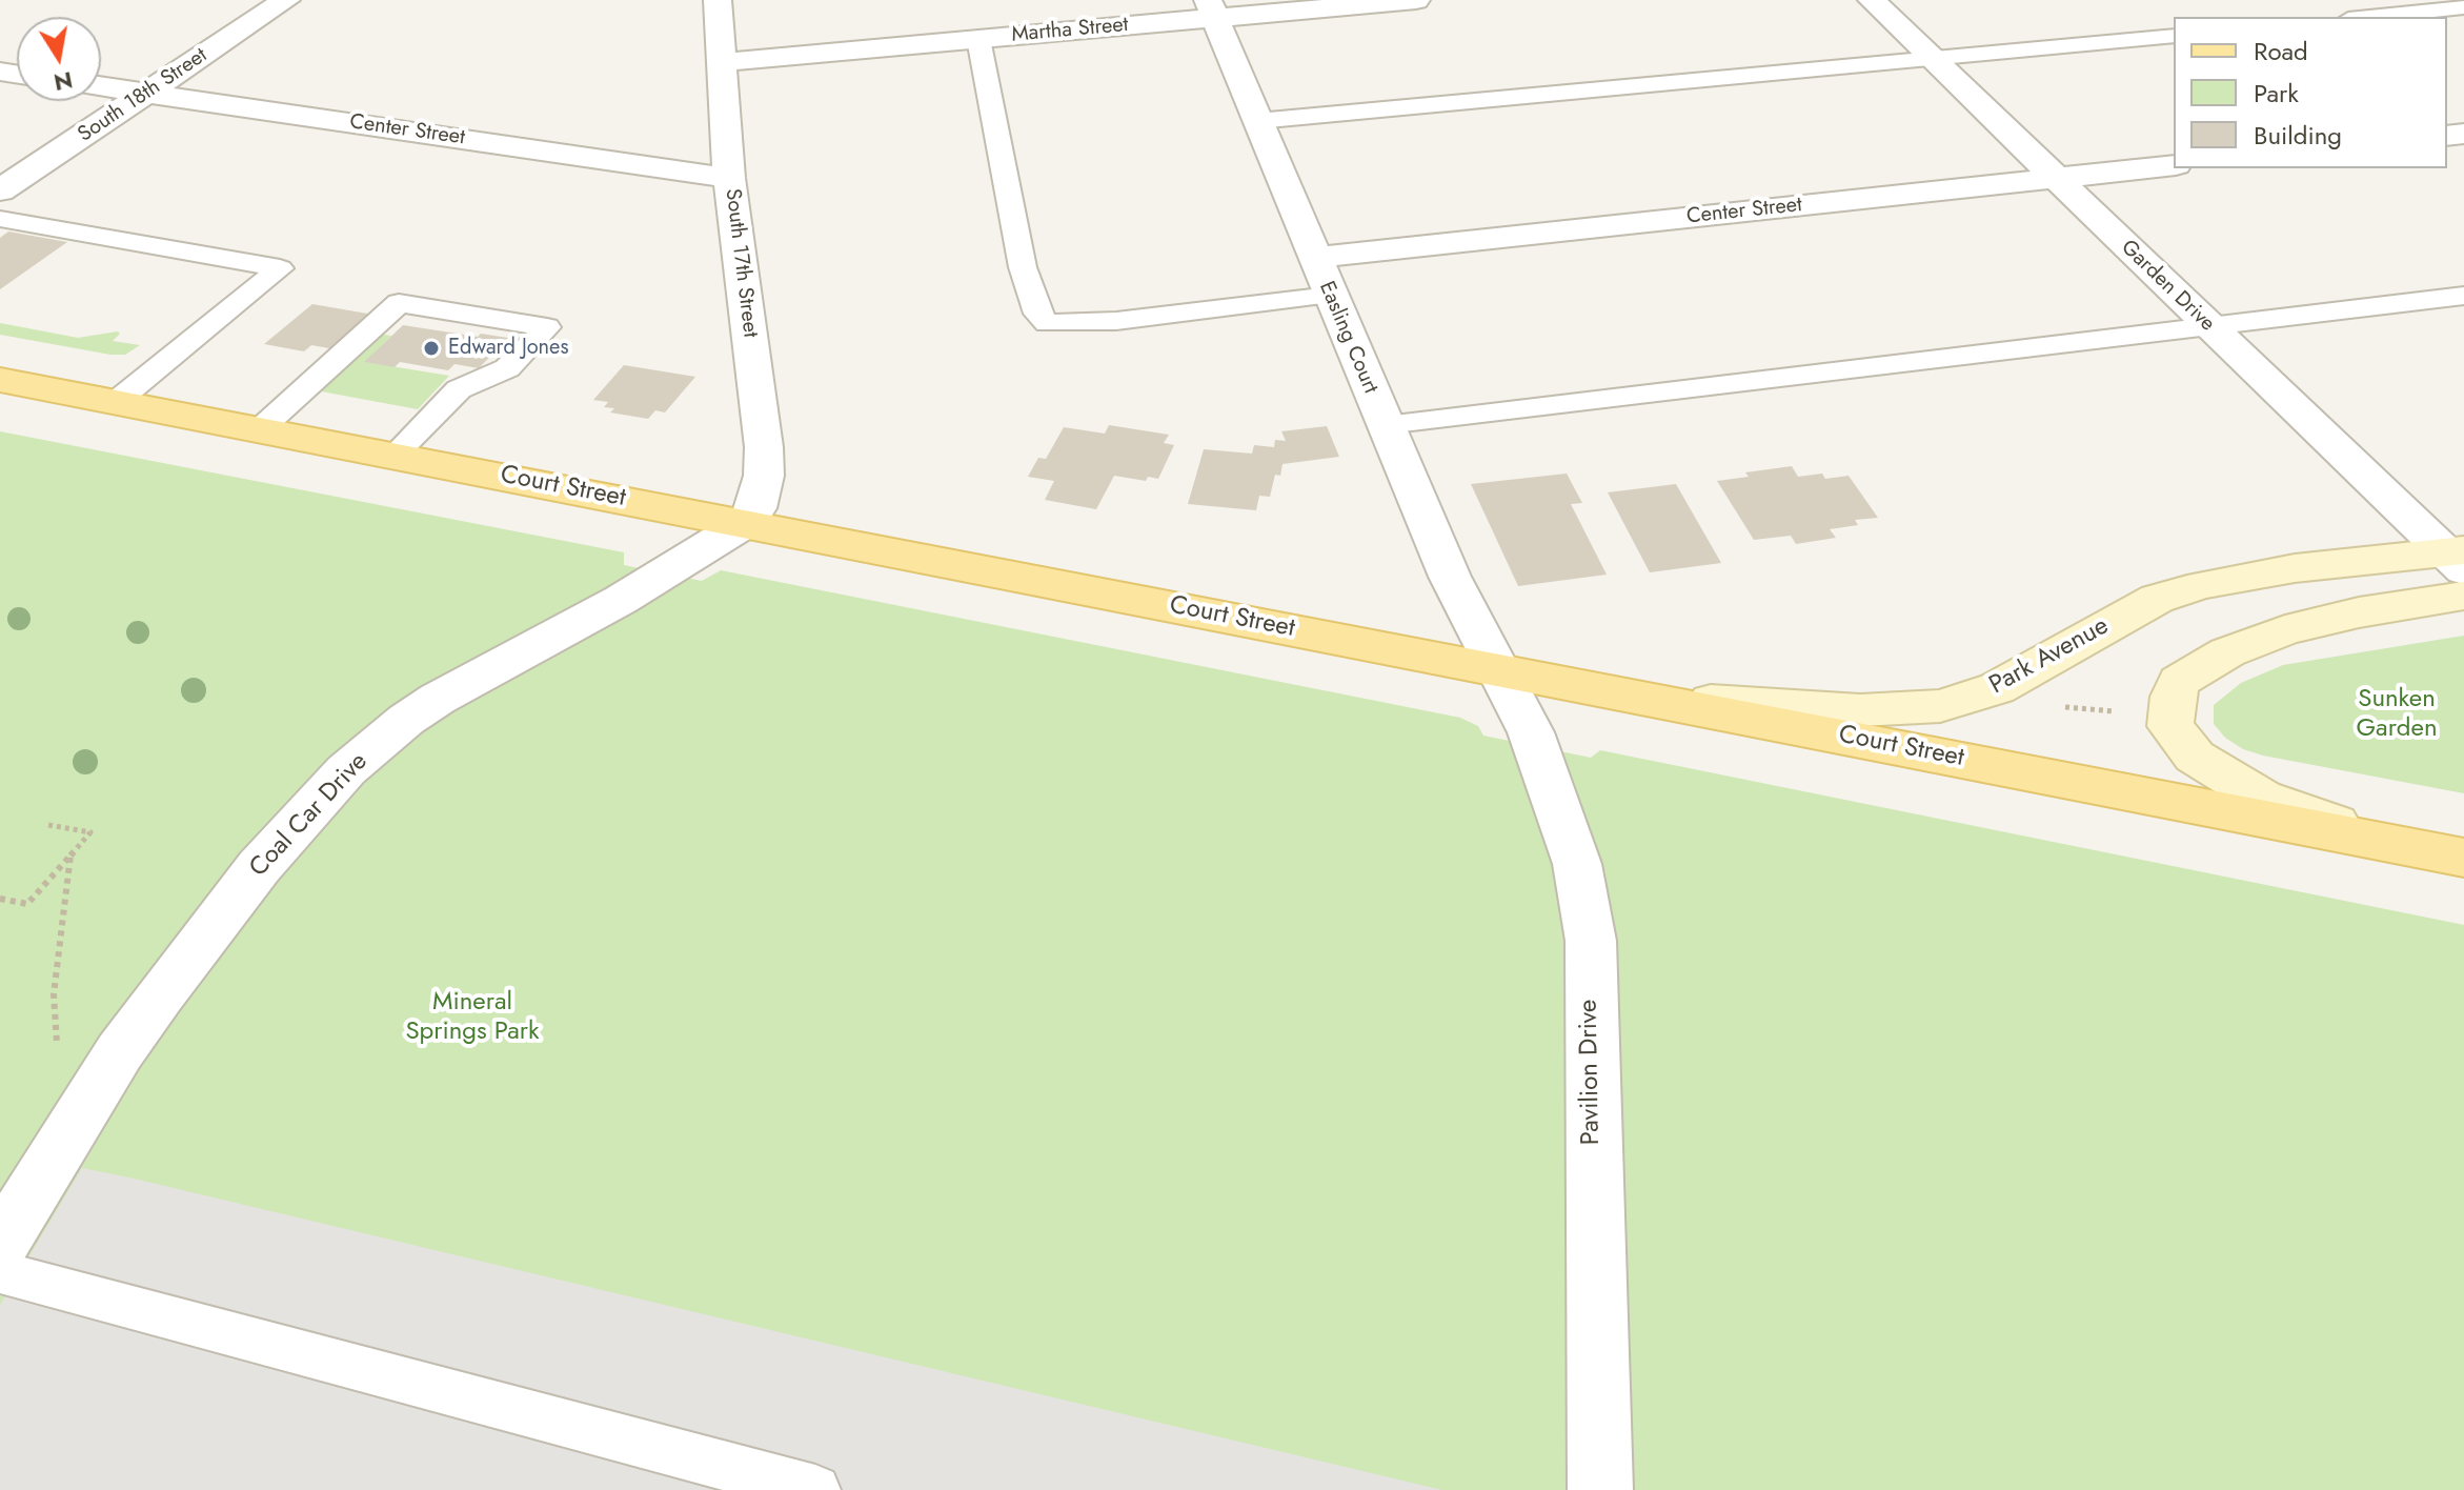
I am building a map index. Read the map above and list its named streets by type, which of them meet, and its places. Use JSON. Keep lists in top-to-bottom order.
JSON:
{
  "streets": {
    "main road": ["Court Street"],
    "street": [
      "Martha Street",
      "South 18th Street",
      "Center Street",
      "South 17th Street",
      "Garden Drive",
      "Easling Court",
      "Park Avenue",
      "Coal Car Drive",
      "Pavilion Drive"
    ]
  },
  "crossings": [
    ["Martha Street", "South 17th Street"],
    ["Martha Street", "Easling Court"],
    ["South 18th Street", "Center Street"],
    ["Center Street", "South 17th Street"],
    ["Center Street", "Garden Drive"],
    ["Center Street", "Easling Court"],
    ["South 17th Street", "Court Street"],
    ["South 17th Street", "Coal Car Drive"],
    ["Garden Drive", "Park Avenue"],
    ["Easling Court", "Court Street"],
    ["Easling Court", "Pavilion Drive"],
    ["Court Street", "Park Avenue"],
    ["Court Street", "Coal Car Drive"],
    ["Court Street", "Pavilion Drive"]
  ],
  "parks": ["Sunken Garden", "Mineral Springs Park"],
  "places": ["Edward Jones"],
  "legend": ["Road", "Park", "Building"],
  "north": "bottom"
}
